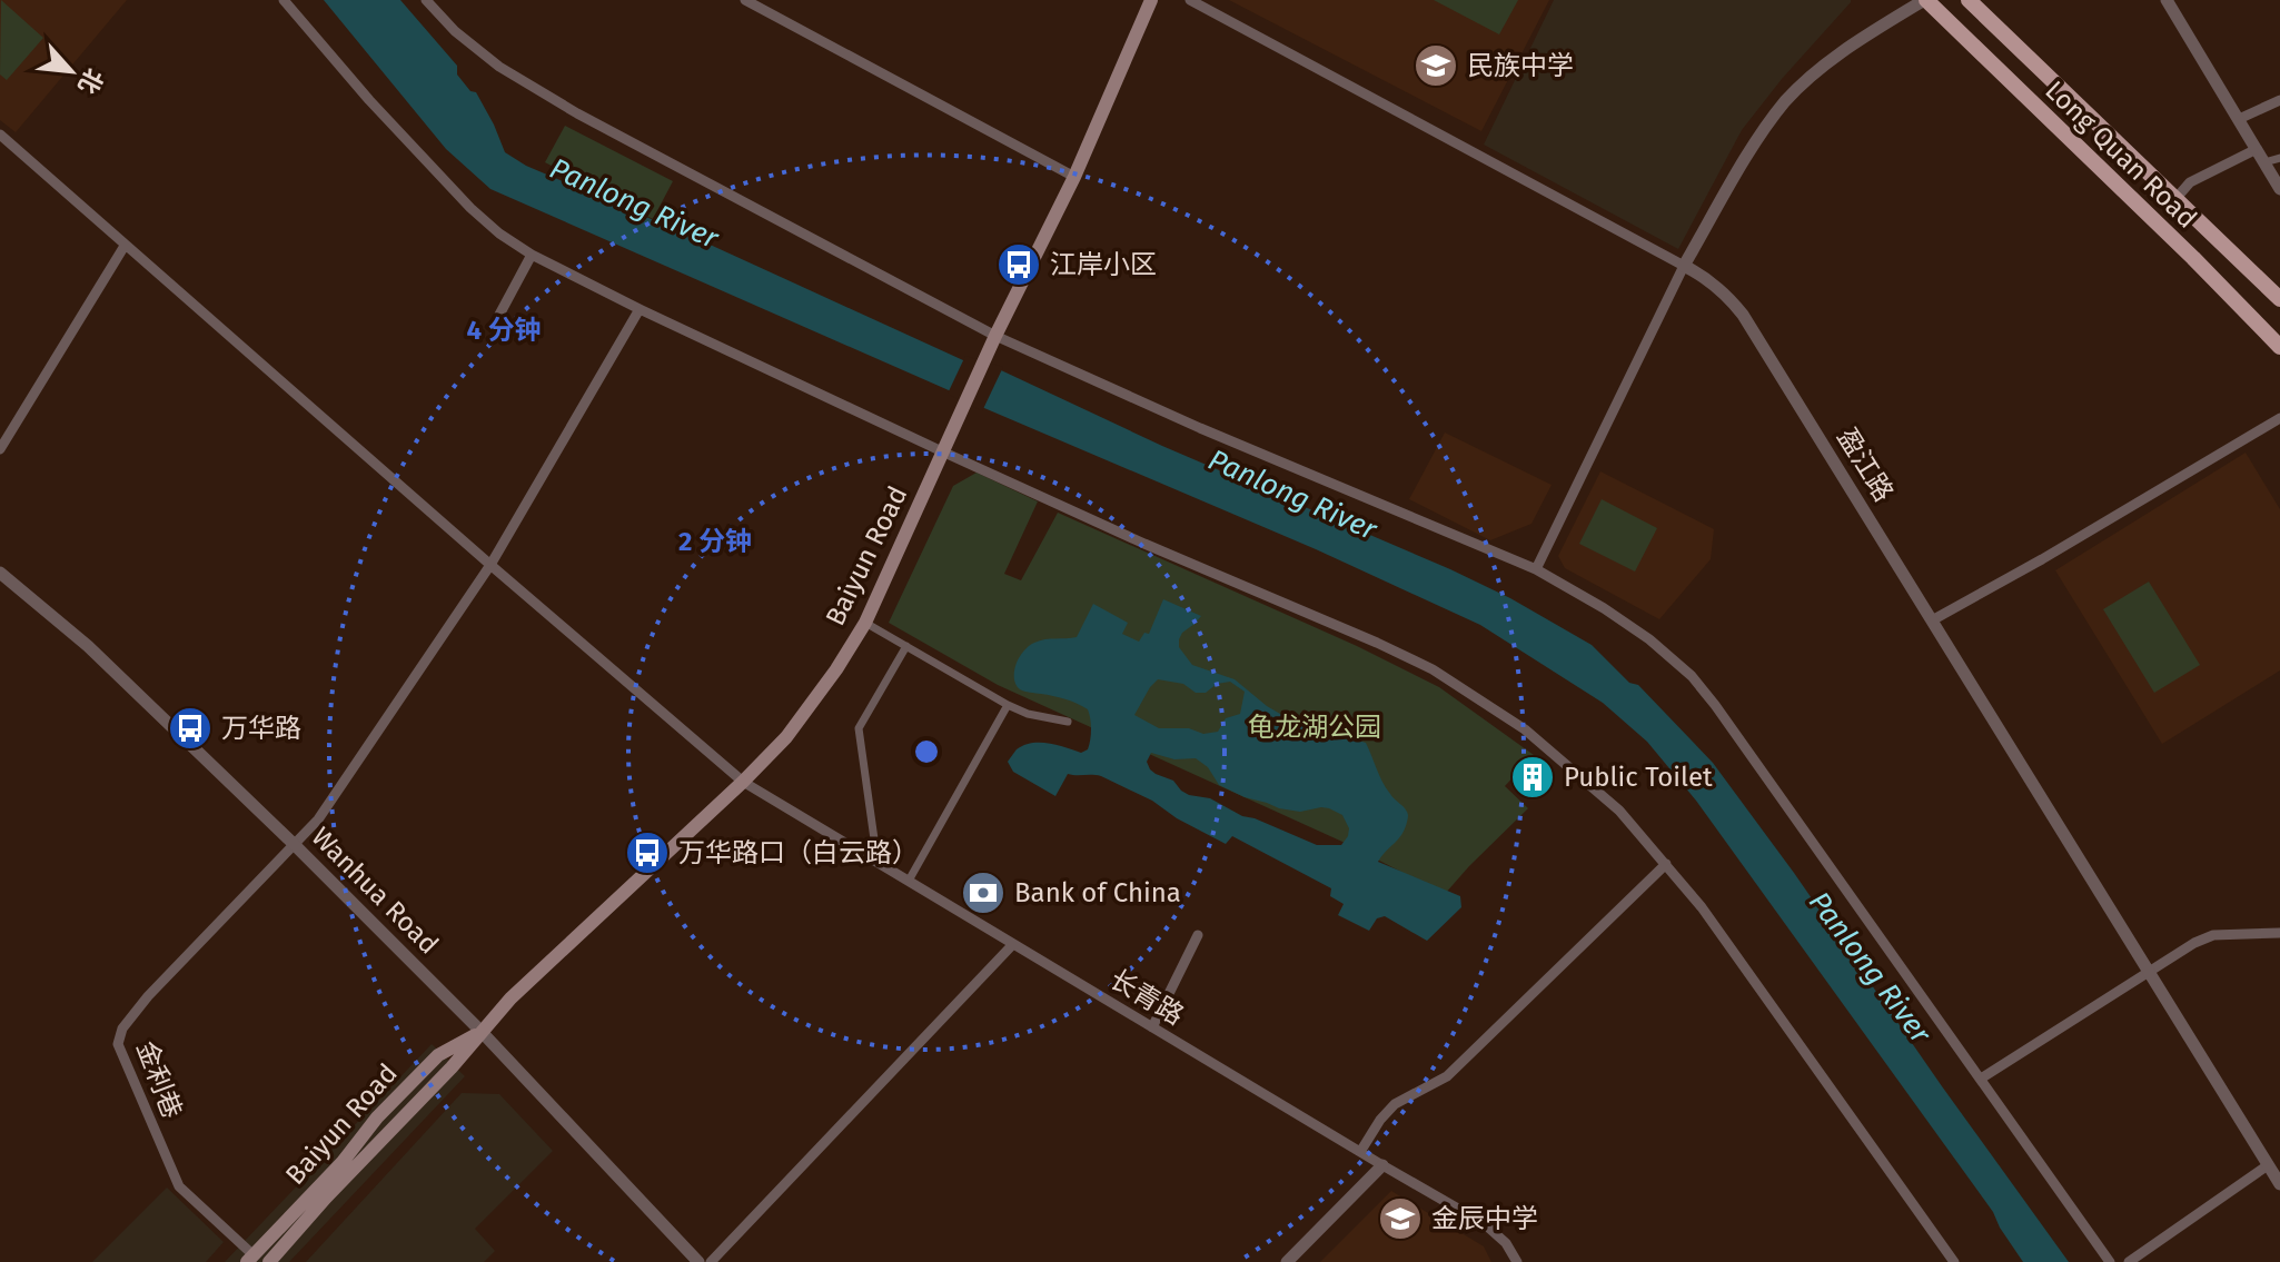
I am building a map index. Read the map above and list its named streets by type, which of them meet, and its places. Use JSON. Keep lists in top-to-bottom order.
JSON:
{
  "streets": {
    "main road": ["Long Quan Road", "Baiyun Road"],
    "street": [
      "盈江路",
      "Wanhua Road",
      "长青路",
      "金利巷"
    ]
  },
  "crossings": [
    ["Baiyun Road", "Wanhua Road"],
    ["Baiyun Road", "长青路"],
    ["Baiyun Road", "金利巷"],
    ["Wanhua Road", "金利巷"]
  ],
  "water": ["Panlong River"],
  "parks": ["龟龙湖公园"],
  "places": {
    "school or university": ["民族中学", "金辰中学"],
    "bus stop": ["江岸小区", "万华路", "万华路口（白云路）"],
    "building": ["Public Toilet"],
    "bank": ["Bank of China"]
  },
  "north": "bottom right",
  "rings": ["4 分钟", "2 分钟"]
}
